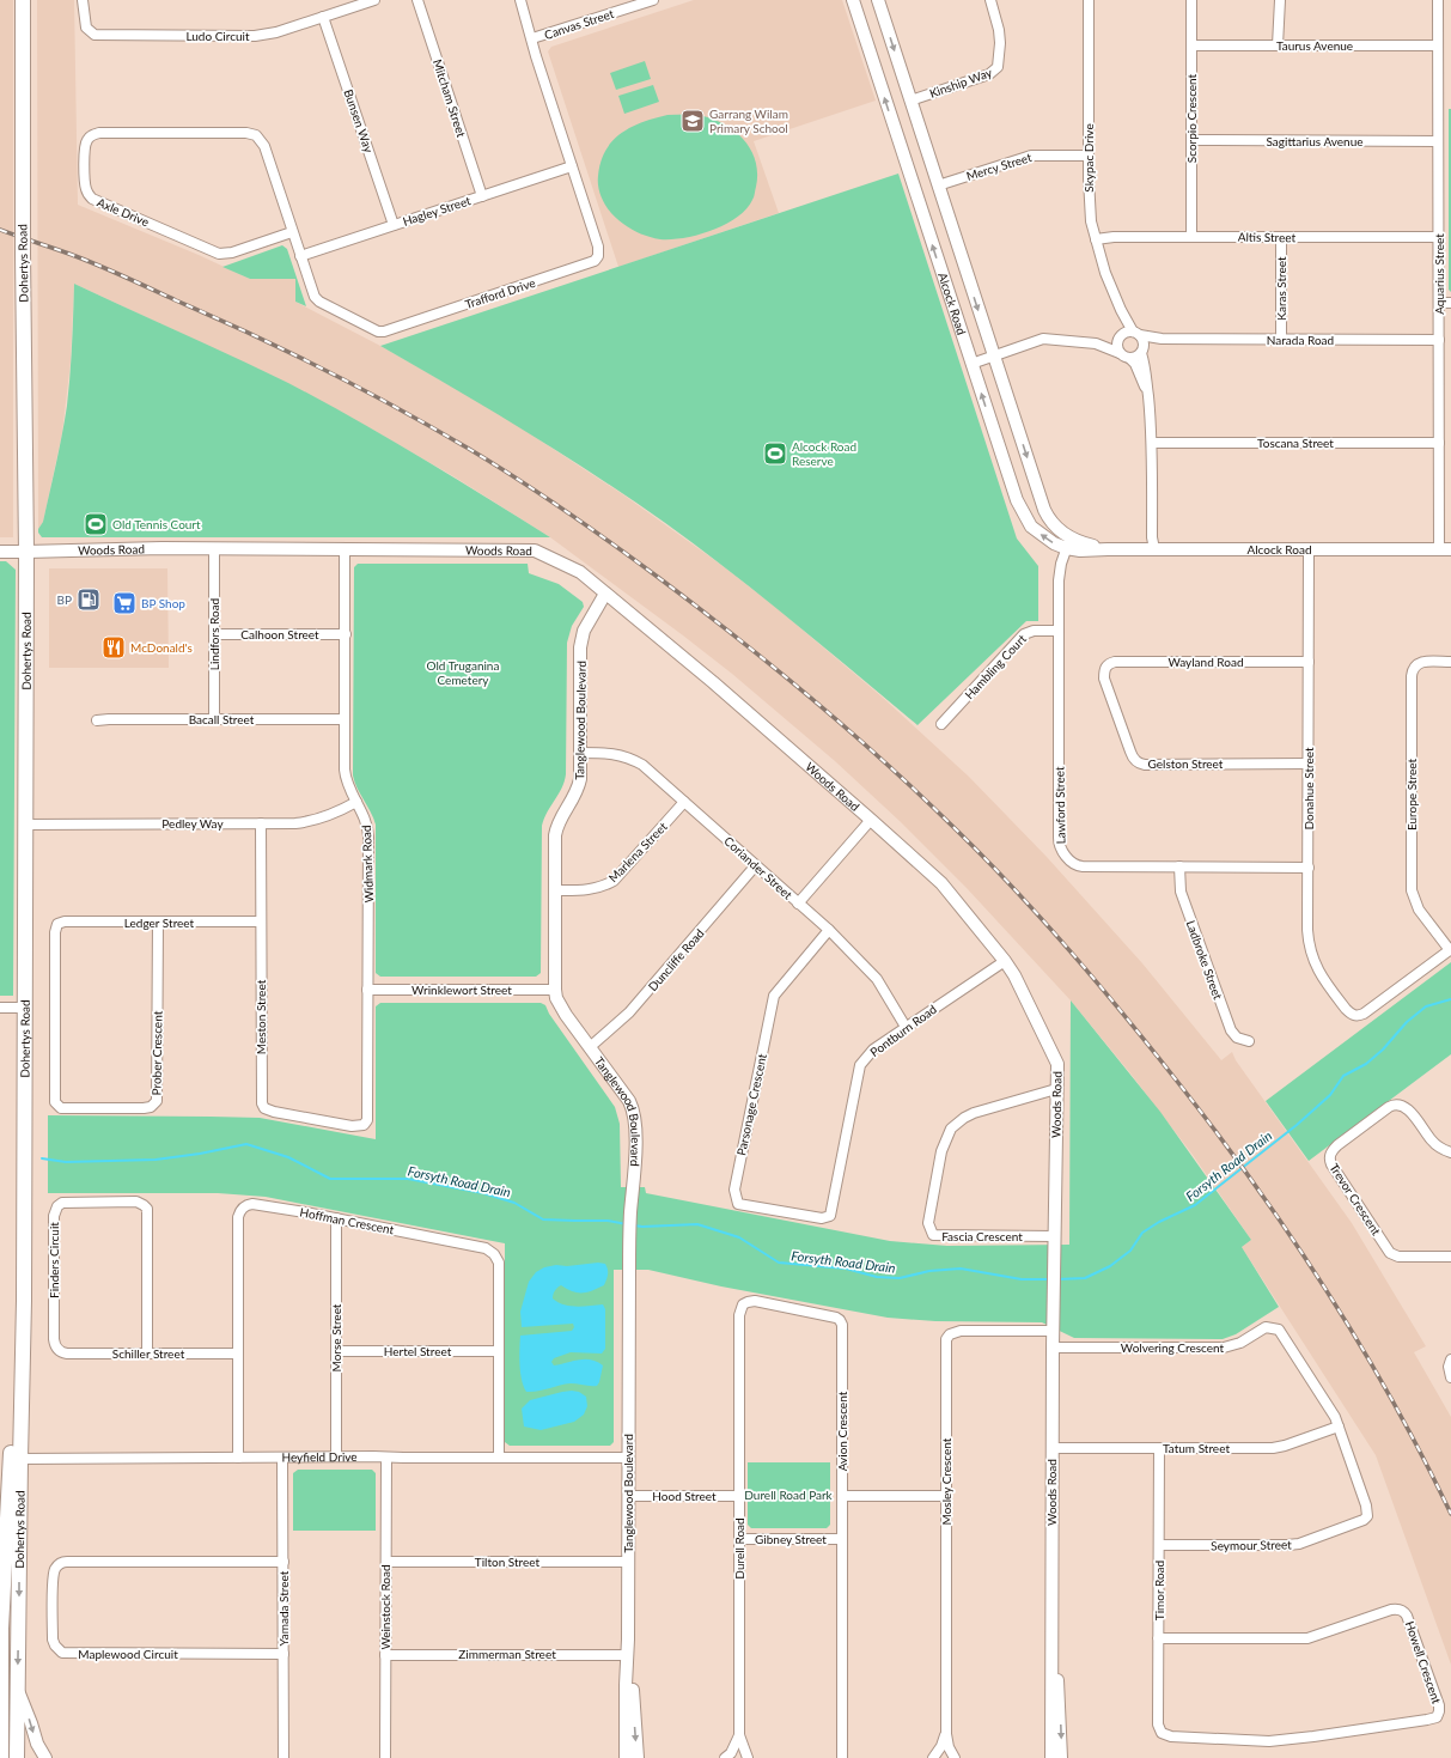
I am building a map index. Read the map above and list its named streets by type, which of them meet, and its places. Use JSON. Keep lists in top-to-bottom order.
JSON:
{
  "streets": {
    "main road": ["Dohertys Road"],
    "street": [
      "Canvas Street",
      "Ludo Circuit",
      "Taurus Avenue",
      "Kinship Way",
      "Mitcham Street",
      "Scorpio Crescent",
      "Bunsen Way",
      "Sagittarius Avenue",
      "Skypac Drive",
      "Mercy Street",
      "Hagley Street",
      "Axle Drive",
      "Altis Street",
      "Aquarius Street",
      "Karas Street",
      "Trafford Drive",
      "Alcock Road",
      "Narada Road",
      "Toscana Street",
      "Woods Road",
      "Lindfors Road",
      "Calhoon Street",
      "Wayland Road",
      "Hambling Court",
      "Bacall Street",
      "Tanglewood Boulevard",
      "Gelston Street",
      "Donahue Street",
      "Europe Street",
      "Lawford Street",
      "Pedley Way",
      "Marlena Street",
      "Widmark Road",
      "Coriander Street",
      "Ledger Street",
      "Duncliffe Road",
      "Ladbroke Street",
      "Wrinklewort Street",
      "Meston Street",
      "Pontburn Road",
      "Prober Crescent",
      "Parsonage Crescent",
      "Trevor Crescent",
      "Hoffman Crescent",
      "Fascia Crescent",
      "Finders Circuit",
      "Morse Street",
      "Wolvering Crescent",
      "Hertel Street",
      "Schiller Street",
      "Avion Crescent",
      "Tatum Street",
      "Heyfield Drive",
      "Mosley Crescent",
      "Hood Street",
      "Gibney Street",
      "Seymour Street",
      "Durell Road",
      "Tilton Street",
      "Timor Road",
      "Weinstock Road",
      "Yamada Street",
      "Maplewood Circuit",
      "Zimmerman Street",
      "Howell Crescent"
    ]
  },
  "crossings": [
    ["Canvas Street", "Trafford Drive"],
    ["Ludo Circuit", "Bunsen Way"],
    ["Taurus Avenue", "Scorpio Crescent"],
    ["Taurus Avenue", "Aquarius Street"],
    ["Kinship Way", "Alcock Road"],
    ["Mitcham Street", "Hagley Street"],
    ["Scorpio Crescent", "Sagittarius Avenue"],
    ["Scorpio Crescent", "Altis Street"],
    ["Bunsen Way", "Hagley Street"],
    ["Sagittarius Avenue", "Aquarius Street"],
    ["Skypac Drive", "Mercy Street"],
    ["Skypac Drive", "Altis Street"],
    ["Skypac Drive", "Narada Road"],
    ["Mercy Street", "Alcock Road"],
    ["Hagley Street", "Trafford Drive"],
    ["Axle Drive", "Trafford Drive"],
    ["Altis Street", "Aquarius Street"],
    ["Altis Street", "Karas Street"],
    ["Dohertys Road", "Woods Road"],
    ["Dohertys Road", "Pedley Way"],
    ["Dohertys Road", "Heyfield Drive"],
    ["Aquarius Street", "Alcock Road"],
    ["Aquarius Street", "Narada Road"],
    ["Aquarius Street", "Toscana Street"],
    ["Karas Street", "Narada Road"],
    ["Alcock Road", "Donahue Street"],
    ["Alcock Road", "Lawford Street"],
    ["Woods Road", "Lindfors Road"],
    ["Woods Road", "Tanglewood Boulevard"],
    ["Woods Road", "Widmark Road"],
    ["Woods Road", "Pontburn Road"],
    ["Woods Road", "Fascia Crescent"],
    ["Woods Road", "Wolvering Crescent"],
    ["Woods Road", "Tatum Street"],
    ["Woods Road", "Mosley Crescent"],
    ["Lindfors Road", "Calhoon Street"],
    ["Lindfors Road", "Bacall Street"],
    ["Calhoon Street", "Widmark Road"],
    ["Wayland Road", "Gelston Street"],
    ["Wayland Road", "Donahue Street"],
    ["Hambling Court", "Lawford Street"],
    ["Bacall Street", "Widmark Road"],
    ["Tanglewood Boulevard", "Marlena Street"],
    ["Tanglewood Boulevard", "Coriander Street"],
    ["Tanglewood Boulevard", "Duncliffe Road"],
    ["Tanglewood Boulevard", "Wrinklewort Street"],
    ["Tanglewood Boulevard", "Heyfield Drive"],
    ["Tanglewood Boulevard", "Hood Street"],
    ["Tanglewood Boulevard", "Tilton Street"],
    ["Tanglewood Boulevard", "Zimmerman Street"],
    ["Gelston Street", "Donahue Street"],
    ["Donahue Street", "Europe Street"],
    ["Donahue Street", "Lawford Street"],
    ["Lawford Street", "Ladbroke Street"],
    ["Pedley Way", "Widmark Road"],
    ["Pedley Way", "Meston Street"],
    ["Marlena Street", "Coriander Street"],
    ["Widmark Road", "Wrinklewort Street"],
    ["Widmark Road", "Meston Street"],
    ["Coriander Street", "Duncliffe Road"],
    ["Coriander Street", "Pontburn Road"],
    ["Coriander Street", "Parsonage Crescent"],
    ["Ledger Street", "Meston Street"],
    ["Ledger Street", "Prober Crescent"],
    ["Pontburn Road", "Parsonage Crescent"],
    ["Hoffman Crescent", "Morse Street"],
    ["Hoffman Crescent", "Hertel Street"],
    ["Hoffman Crescent", "Schiller Street"],
    ["Hoffman Crescent", "Heyfield Drive"],
    ["Finders Circuit", "Schiller Street"],
    ["Morse Street", "Hertel Street"],
    ["Morse Street", "Heyfield Drive"],
    ["Wolvering Crescent", "Tatum Street"],
    ["Wolvering Crescent", "Seymour Street"],
    ["Avion Crescent", "Gibney Street"],
    ["Avion Crescent", "Durell Road"],
    ["Tatum Street", "Timor Road"],
    ["Heyfield Drive", "Weinstock Road"],
    ["Heyfield Drive", "Yamada Street"],
    ["Hood Street", "Durell Road"],
    ["Gibney Street", "Durell Road"],
    ["Seymour Street", "Timor Road"],
    ["Tilton Street", "Weinstock Road"],
    ["Timor Road", "Howell Crescent"],
    ["Weinstock Road", "Zimmerman Street"],
    ["Yamada Street", "Maplewood Circuit"]
  ],
  "water": ["Forsyth Road Drain"],
  "parks": ["Old Truganina Cemetery", "Durell Road Park"],
  "places": {
    "school or university": ["Garrang Wilam Primary School"],
    "sports": ["Alcock Road Reserve", "Old Tennis Court"],
    "fuel station": ["BP"],
    "supermarket": ["BP Shop"],
    "restaurant": ["McDonald's"]
  }
}
